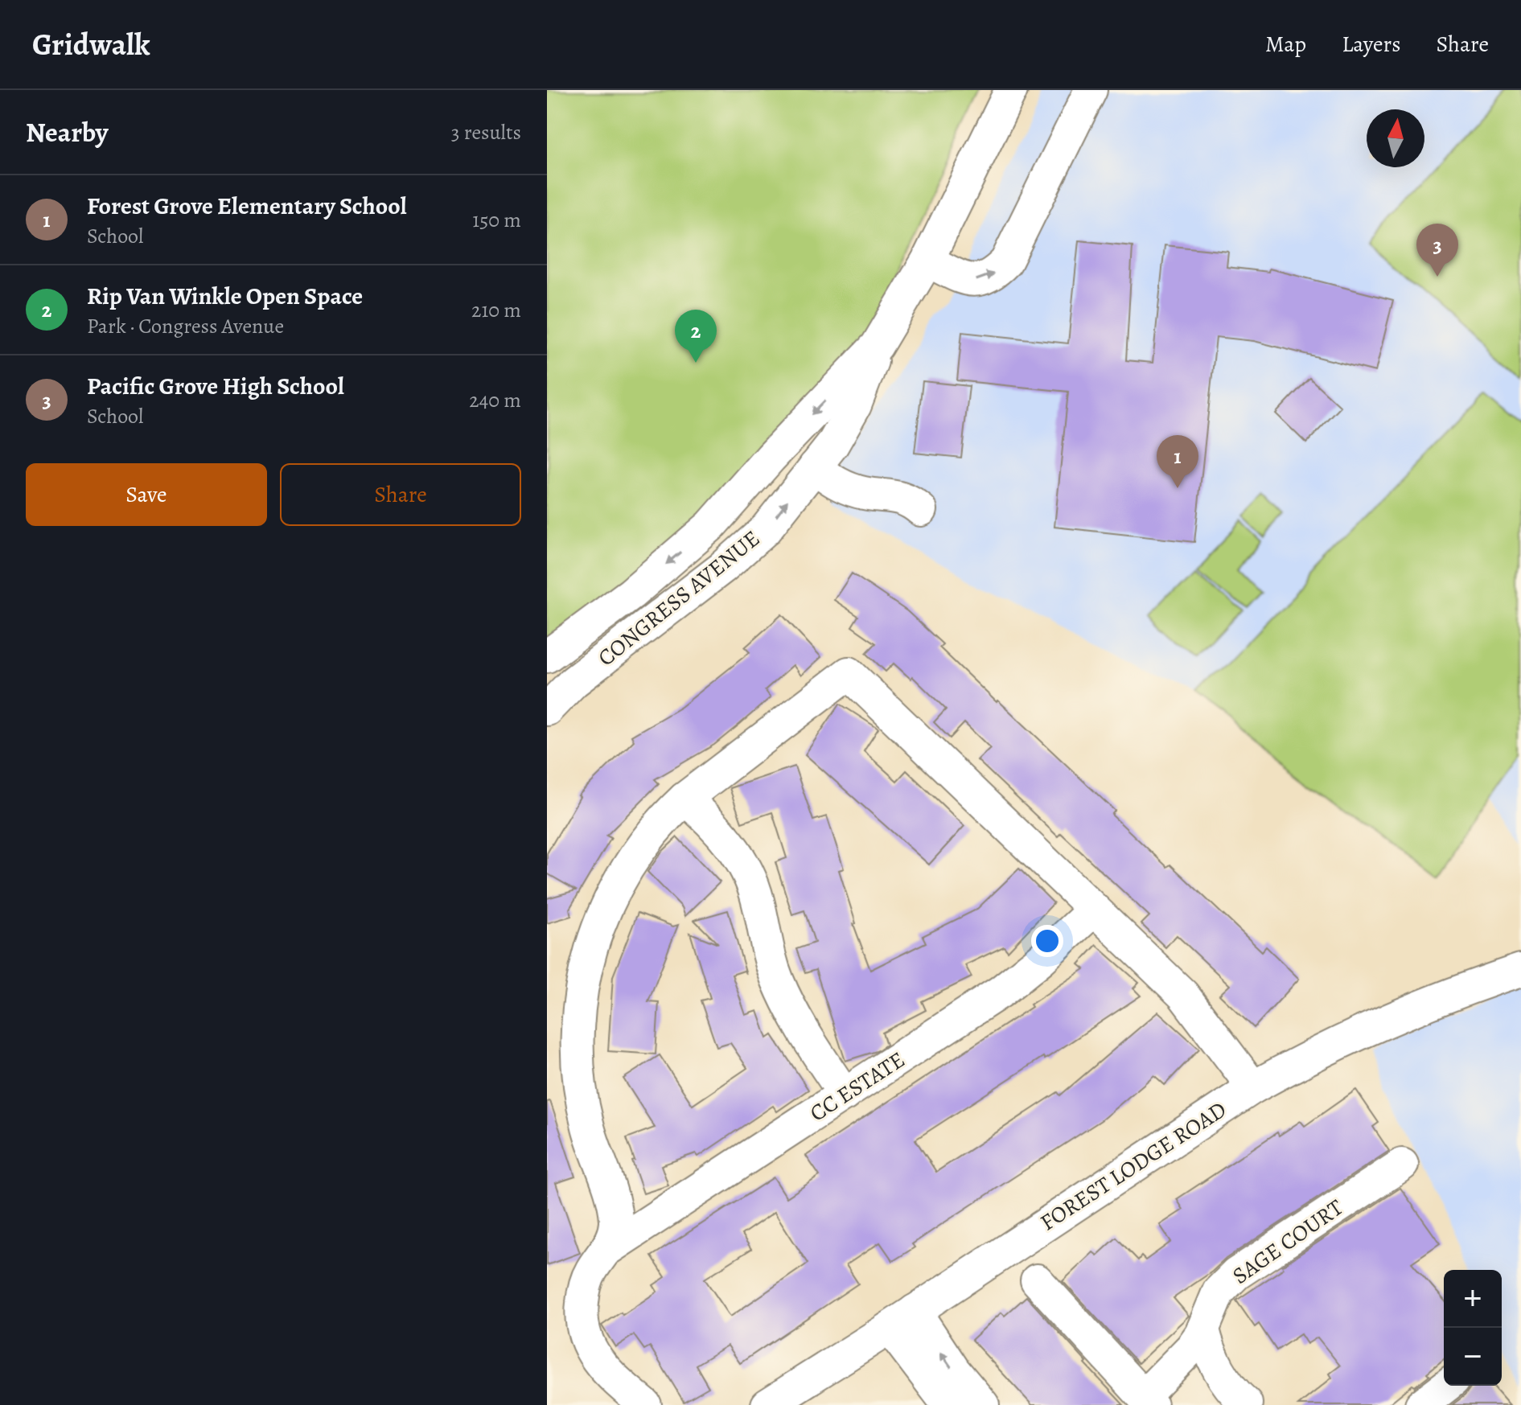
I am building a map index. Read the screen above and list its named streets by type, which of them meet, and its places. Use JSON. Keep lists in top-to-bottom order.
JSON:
{
  "streets": {
    "street": [
      "CONGRESS AVENUE",
      "CC ESTATE",
      "FOREST LODGE ROAD",
      "SAGE COURT"
    ]
  },
  "north": "top",
  "page": {
    "header": "Gridwalk",
    "nav": ["Map", "Layers", "Share"],
    "heading": ["Nearby", "3 results"],
    "list": [
      {
        "mark": "1",
        "name": "Forest Grove Elementary School",
        "note": "School",
        "value": "150 m"
      },
      {
        "mark": "2",
        "name": "Rip Van Winkle Open Space",
        "note": "Park · Congress Avenue",
        "value": "210 m"
      },
      {
        "mark": "3",
        "name": "Pacific Grove High School",
        "note": "School",
        "value": "240 m"
      }
    ],
    "pins": ["3", "2", "1"],
    "buttons": ["Save", "Share"],
    "map_buttons": ["+", "−"]
  }
}
